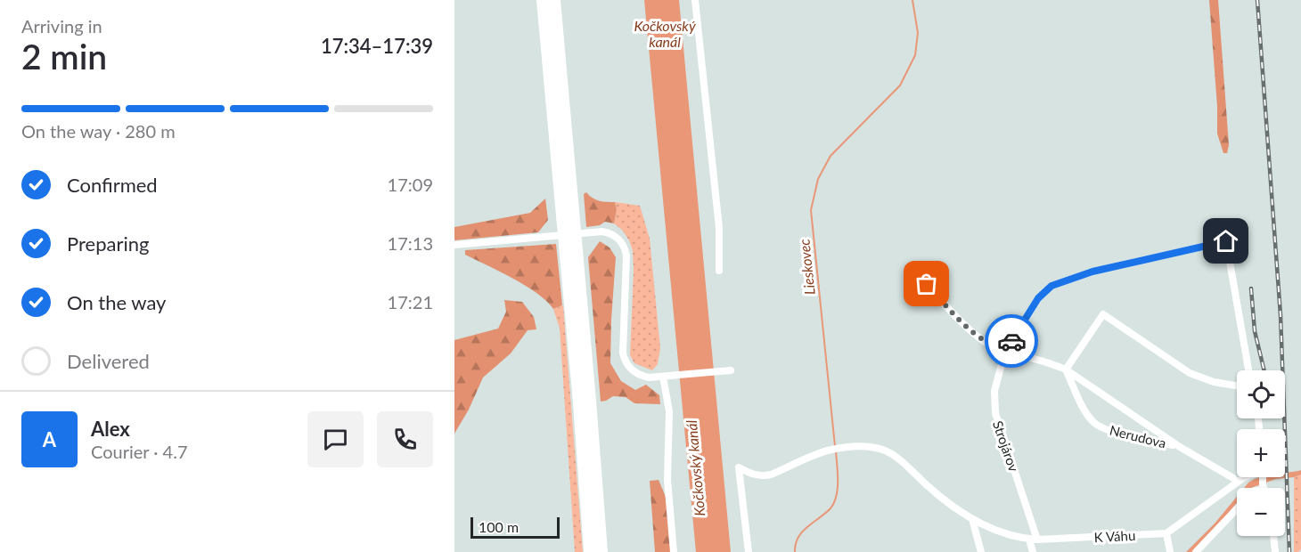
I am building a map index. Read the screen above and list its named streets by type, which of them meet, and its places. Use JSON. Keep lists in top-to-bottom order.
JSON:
{
  "streets": {
    "street": ["Nerudova", "Strojárov", "K Váhu"]
  },
  "crossings": [
    ["Nerudova", "Strojárov"],
    ["Strojárov", "K Váhu"]
  ],
  "water": ["Kočkovský kanál", "Lieskovec"],
  "scale_bar": "100 m",
  "page": {
    "heading": ["2 min", "Arriving in", "17:34–17:39"],
    "panel": ["Alex", "Courier · 4.7"],
    "bar": "On the way · 280 m",
    "list": [
      ["Confirmed", "17:09"],
      ["Preparing", "17:13"],
      ["On the way", "17:21"],
      "Delivered"
    ],
    "map_buttons": ["+", "−"],
    "round": "A",
    "scale": "100 m"
  }
}
